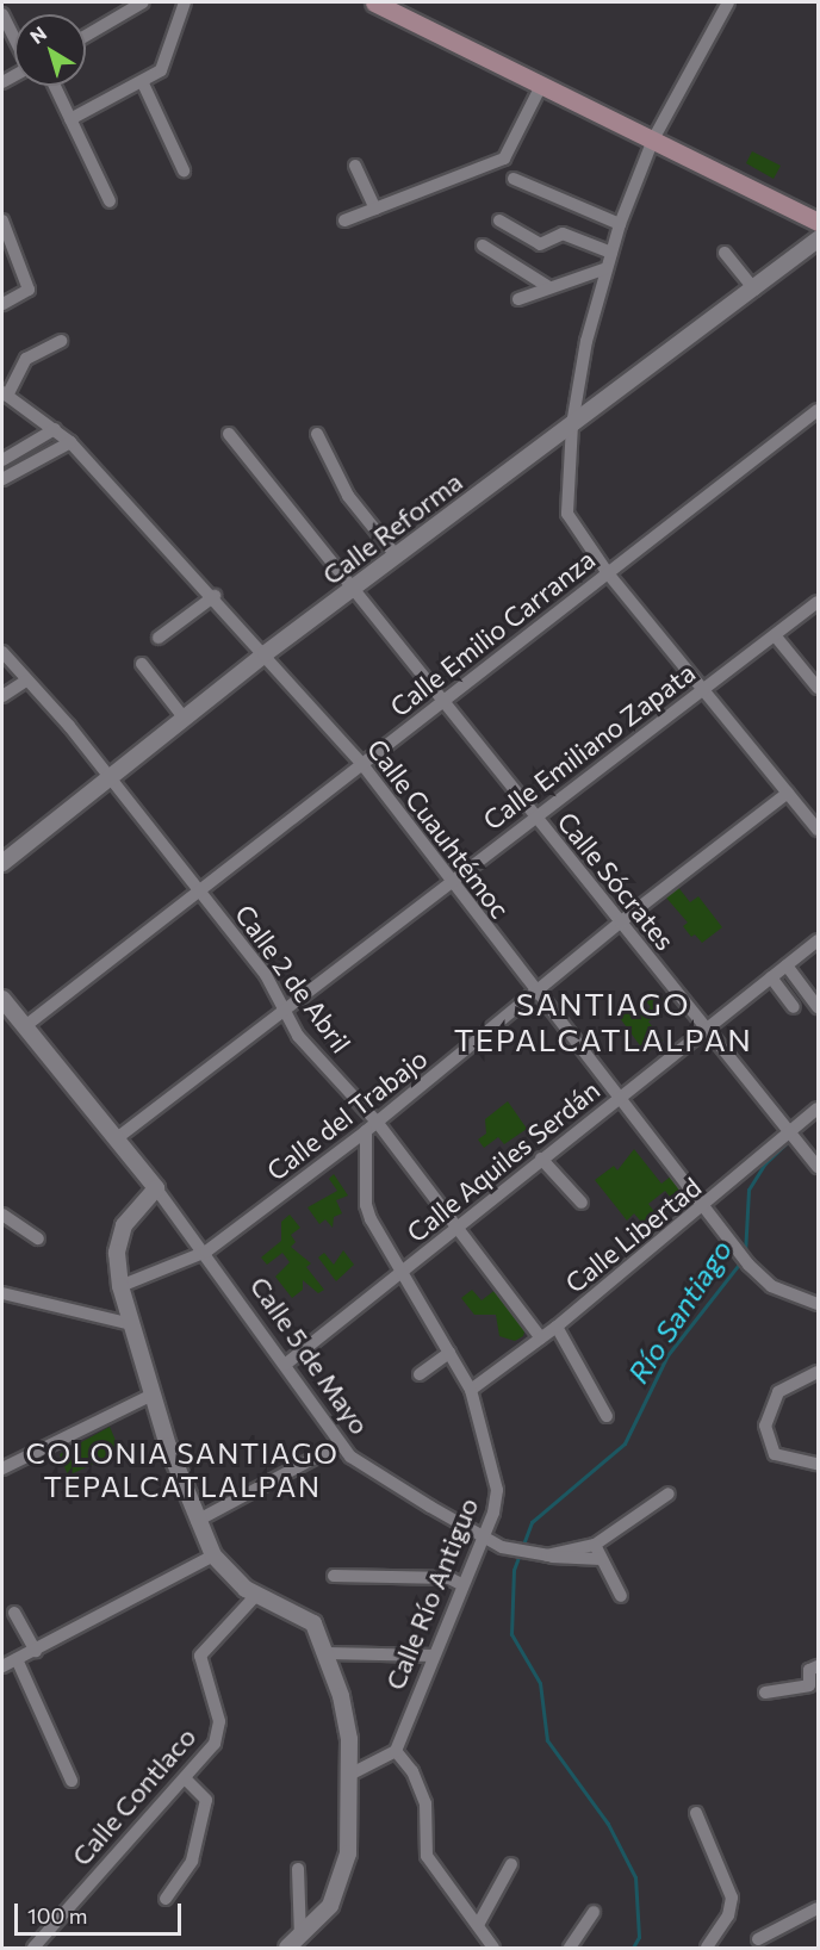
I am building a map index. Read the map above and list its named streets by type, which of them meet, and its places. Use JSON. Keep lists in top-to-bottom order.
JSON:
{
  "streets": {
    "street": [
      "Calle Reforma",
      "Calle Emilio Carranza",
      "Calle Emiliano Zapata",
      "Calle Cuauhtémoc",
      "Calle Sócrates",
      "Calle 2 de Abril",
      "Calle del Trabajo",
      "Calle Aquiles Serdán",
      "Calle Libertad",
      "Calle 5 de Mayo",
      "Calle Río Antiguo",
      "Calle Contlaco"
    ]
  },
  "crossings": [
    ["Calle Reforma", "Calle Cuauhtémoc"],
    ["Calle Reforma", "Calle Sócrates"],
    ["Calle Reforma", "Calle 2 de Abril"],
    ["Calle Emilio Carranza", "Calle Cuauhtémoc"],
    ["Calle Emilio Carranza", "Calle Sócrates"],
    ["Calle Emilio Carranza", "Calle 2 de Abril"],
    ["Calle Emilio Carranza", "Calle 5 de Mayo"],
    ["Calle Emiliano Zapata", "Calle Cuauhtémoc"],
    ["Calle Emiliano Zapata", "Calle Sócrates"],
    ["Calle Emiliano Zapata", "Calle 2 de Abril"],
    ["Calle Emiliano Zapata", "Calle 5 de Mayo"],
    ["Calle Cuauhtémoc", "Calle del Trabajo"],
    ["Calle Cuauhtémoc", "Calle Aquiles Serdán"],
    ["Calle Cuauhtémoc", "Calle Libertad"],
    ["Calle Sócrates", "Calle del Trabajo"],
    ["Calle Sócrates", "Calle Aquiles Serdán"],
    ["Calle Sócrates", "Calle Libertad"],
    ["Calle 2 de Abril", "Calle del Trabajo"],
    ["Calle 2 de Abril", "Calle Aquiles Serdán"],
    ["Calle 2 de Abril", "Calle Libertad"],
    ["Calle 2 de Abril", "Calle Río Antiguo"],
    ["Calle del Trabajo", "Calle 5 de Mayo"],
    ["Calle del Trabajo", "Calle Río Antiguo"],
    ["Calle Aquiles Serdán", "Calle 5 de Mayo"],
    ["Calle Aquiles Serdán", "Calle Río Antiguo"],
    ["Calle Libertad", "Calle Río Antiguo"],
    ["Calle 5 de Mayo", "Calle Río Antiguo"]
  ],
  "districts": ["SANTIAGO TEPALCATLALPAN", "COLONIA SANTIAGO TEPALCATLALPAN"],
  "water": ["Río Santiago"],
  "scale_bar": "100 m",
  "north": "top left"
}
